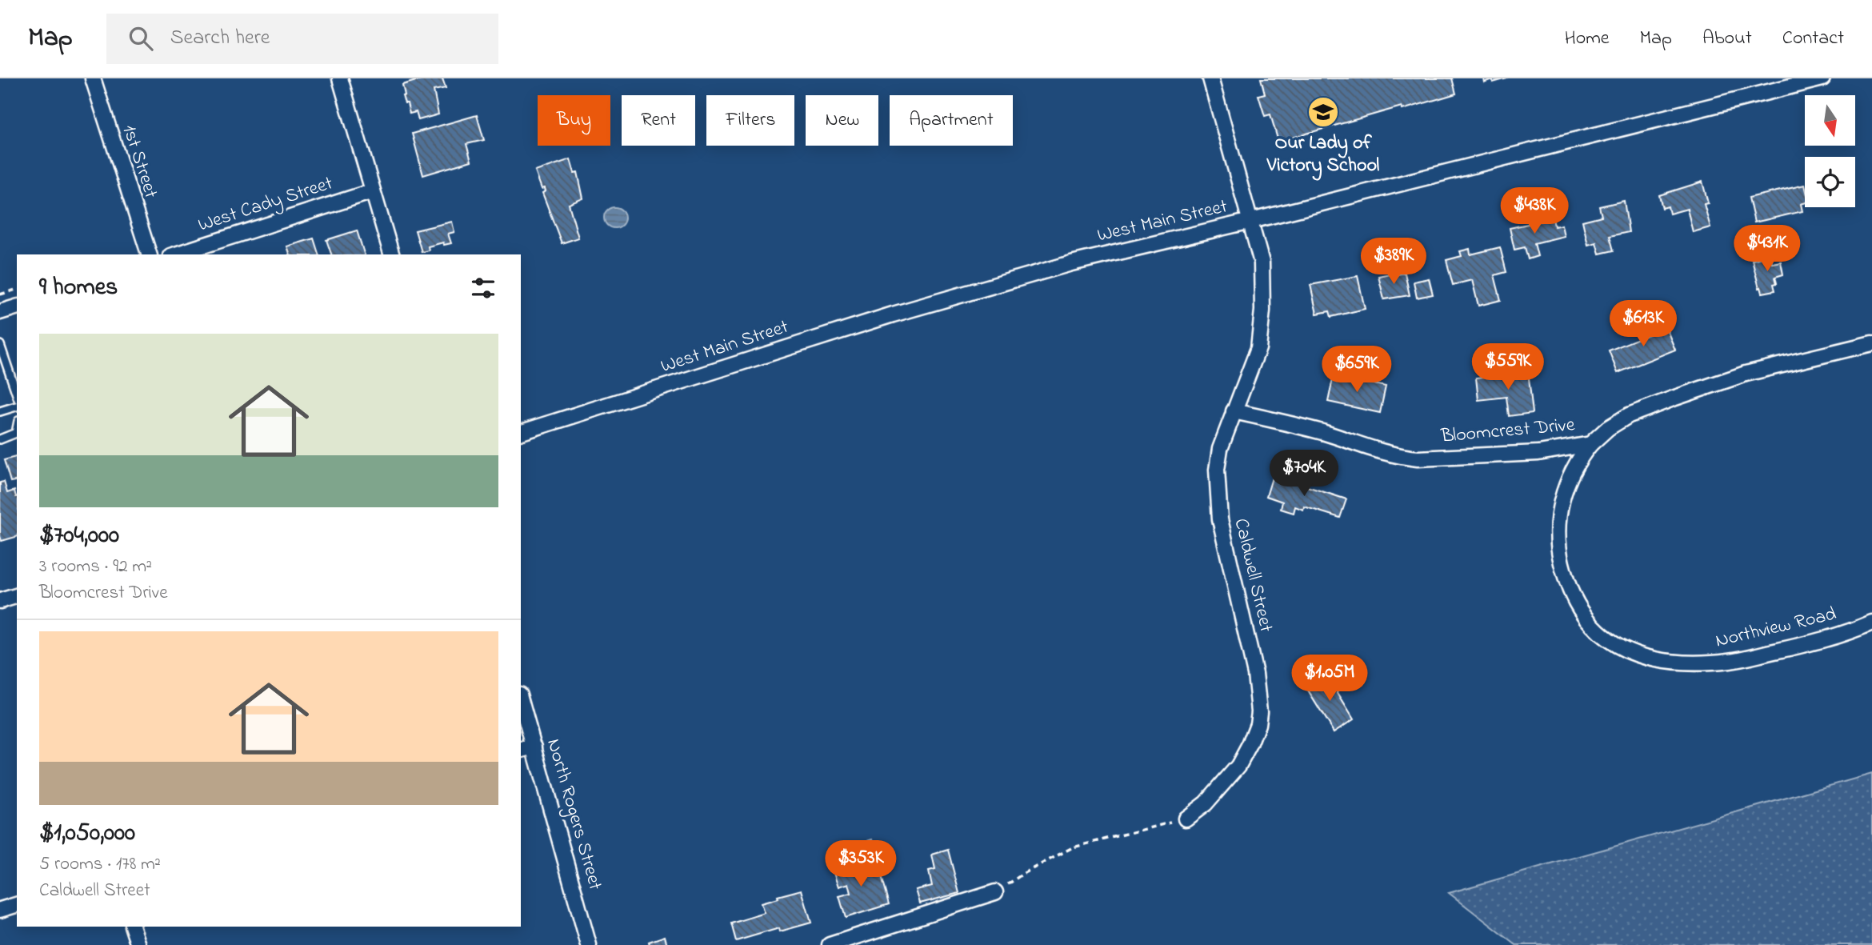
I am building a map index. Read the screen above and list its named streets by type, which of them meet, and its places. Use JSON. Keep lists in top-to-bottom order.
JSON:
{
  "streets": {
    "street": [
      "1st Street",
      "West Cady Street",
      "West Main Street",
      "Bloomcrest Drive",
      "Caldwell Street",
      "Northview Road",
      "North Rogers Street"
    ]
  },
  "crossings": [
    ["West Main Street", "Caldwell Street"],
    ["Bloomcrest Drive", "Caldwell Street"],
    ["Bloomcrest Drive", "Northview Road"]
  ],
  "places": {
    "school or university": ["Our Lady of Victory School"]
  },
  "north": "bottom",
  "page": {
    "header": "Map",
    "search": "Search here",
    "nav": [
      "Home",
      "Map",
      "About",
      "Contact"
    ],
    "chip": [
      "Buy",
      "Rent",
      "Filters",
      "New",
      "Apartment"
    ],
    "price": [
      "$438K",
      "$431K",
      "$389K",
      "$613K",
      "$559K",
      "$659K",
      "$704K",
      "$1.05M",
      "$353K"
    ],
    "heading": "9 homes",
    "list": [
      {
        "name": "$704,000",
        "note": "3 rooms · 92 m² · Bloomcrest Drive"
      },
      {
        "name": "$1,050,000",
        "note": "5 rooms · 178 m² · Caldwell Street"
      }
    ]
  }
}
